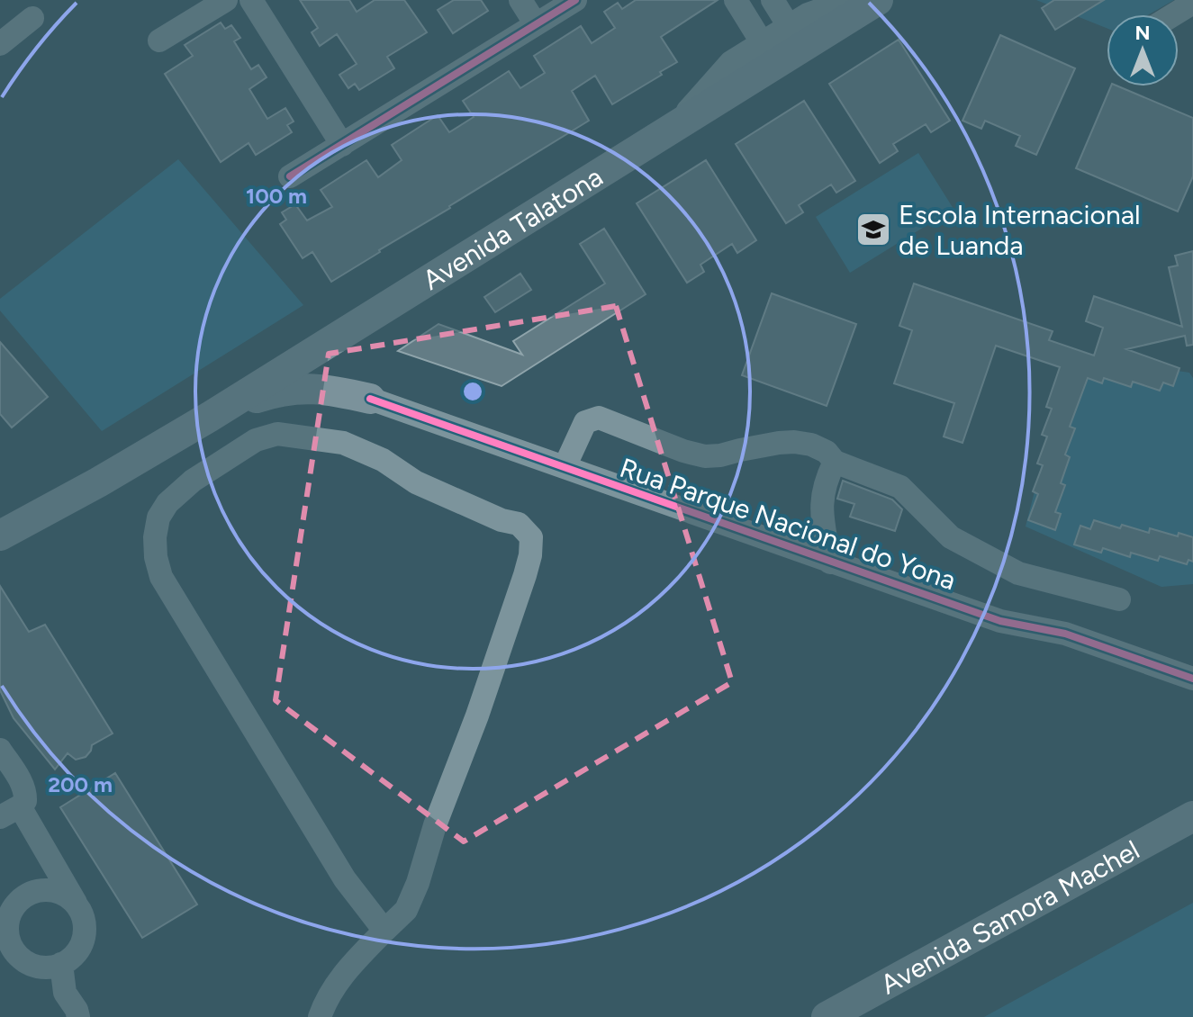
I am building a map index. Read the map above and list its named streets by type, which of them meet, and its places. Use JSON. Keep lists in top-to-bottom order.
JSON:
{
  "streets": {
    "main road": ["Avenida Talatona", "Avenida Samora Machel"],
    "street": ["Rua Parque Nacional do Yona"]
  },
  "places": {
    "school or university": ["Escola Internacional de Luanda"]
  },
  "north": "top",
  "rings": ["100 m", "200 m"]
}
